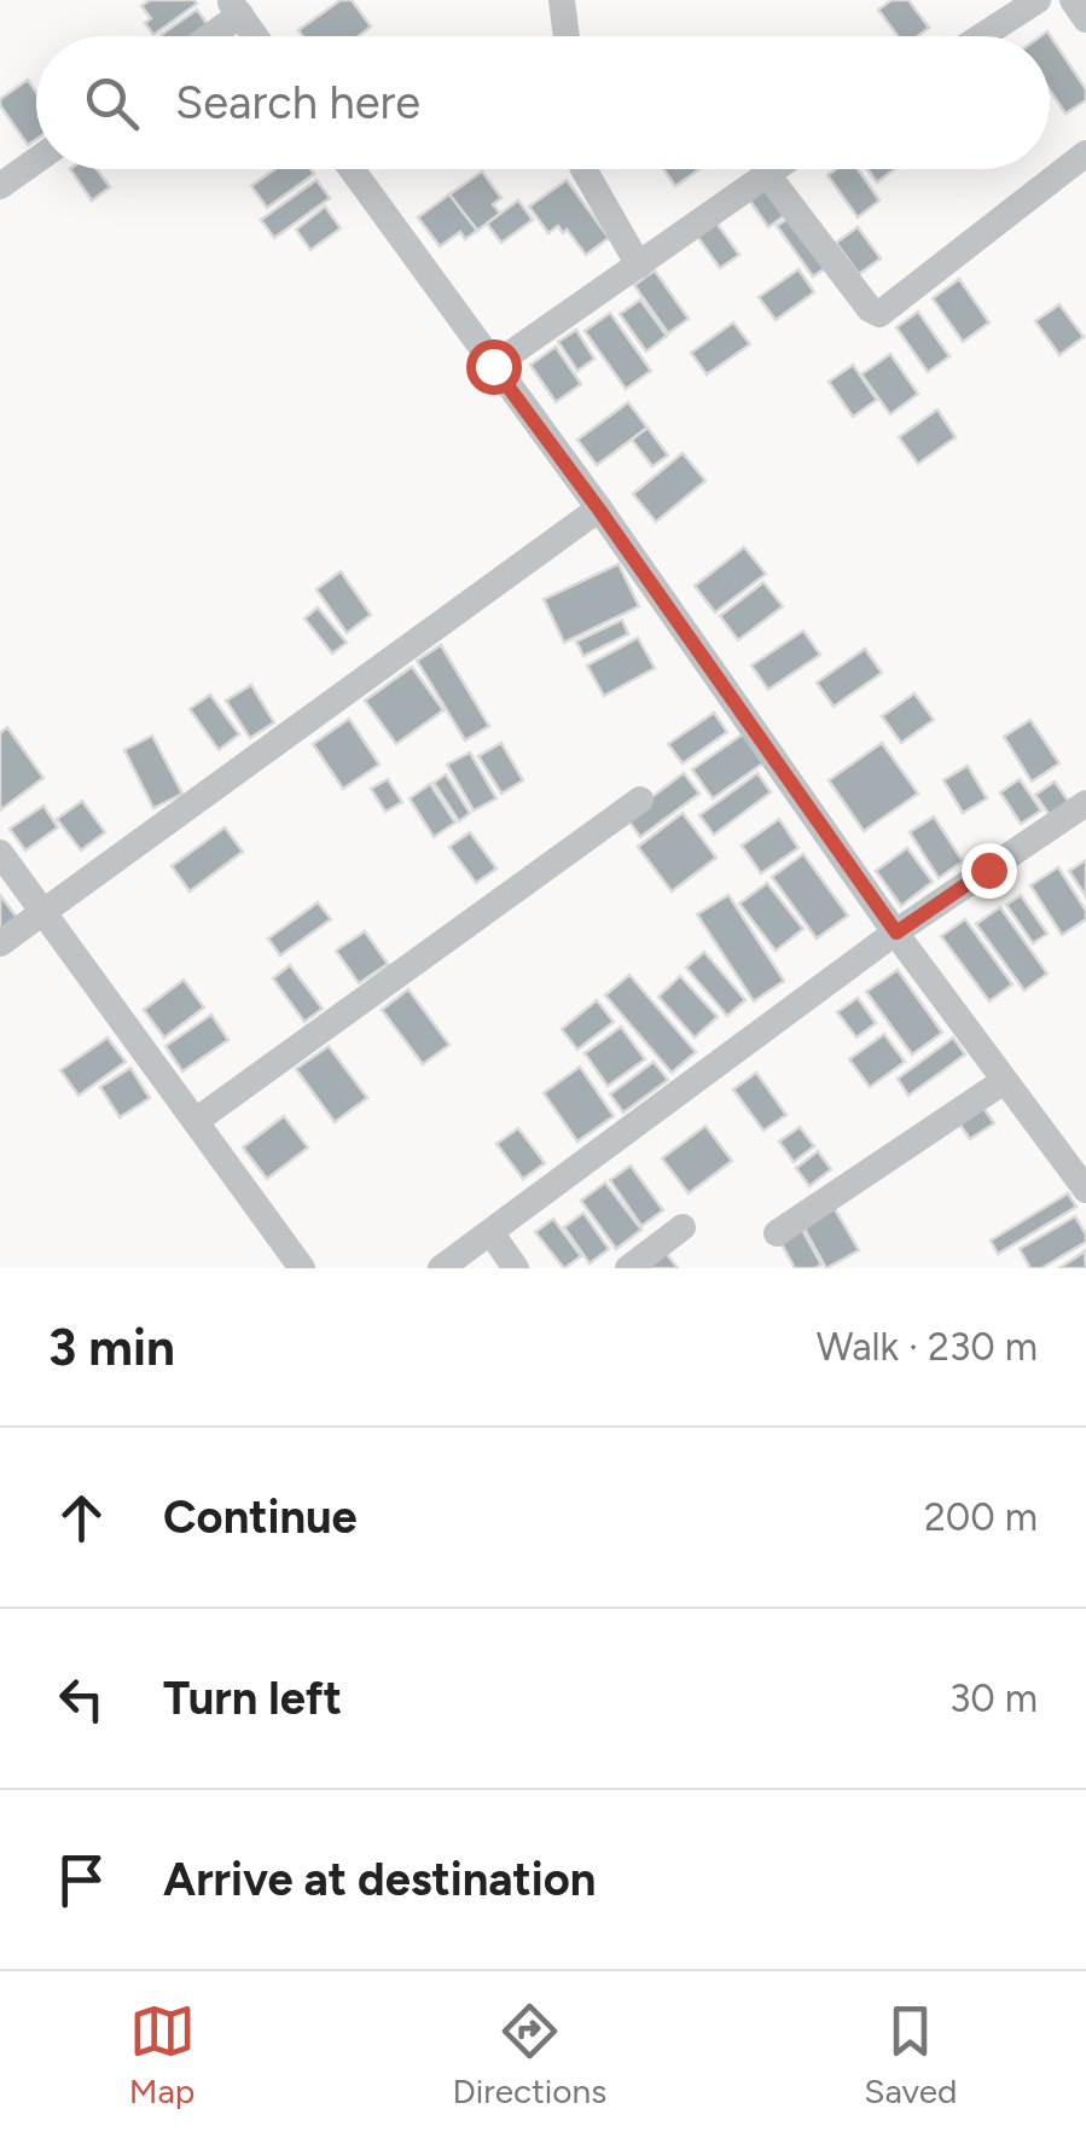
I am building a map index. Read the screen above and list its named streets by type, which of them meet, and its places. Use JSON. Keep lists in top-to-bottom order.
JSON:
{
  "page": {
    "search": "Search here",
    "heading": ["3 min", "Walk · 230 m"],
    "list": [
      ["Continue", "200 m"],
      ["Turn left", "30 m"],
      "Arrive at destination"
    ],
    "nav": ["Map", "Directions", "Saved"]
  }
}
